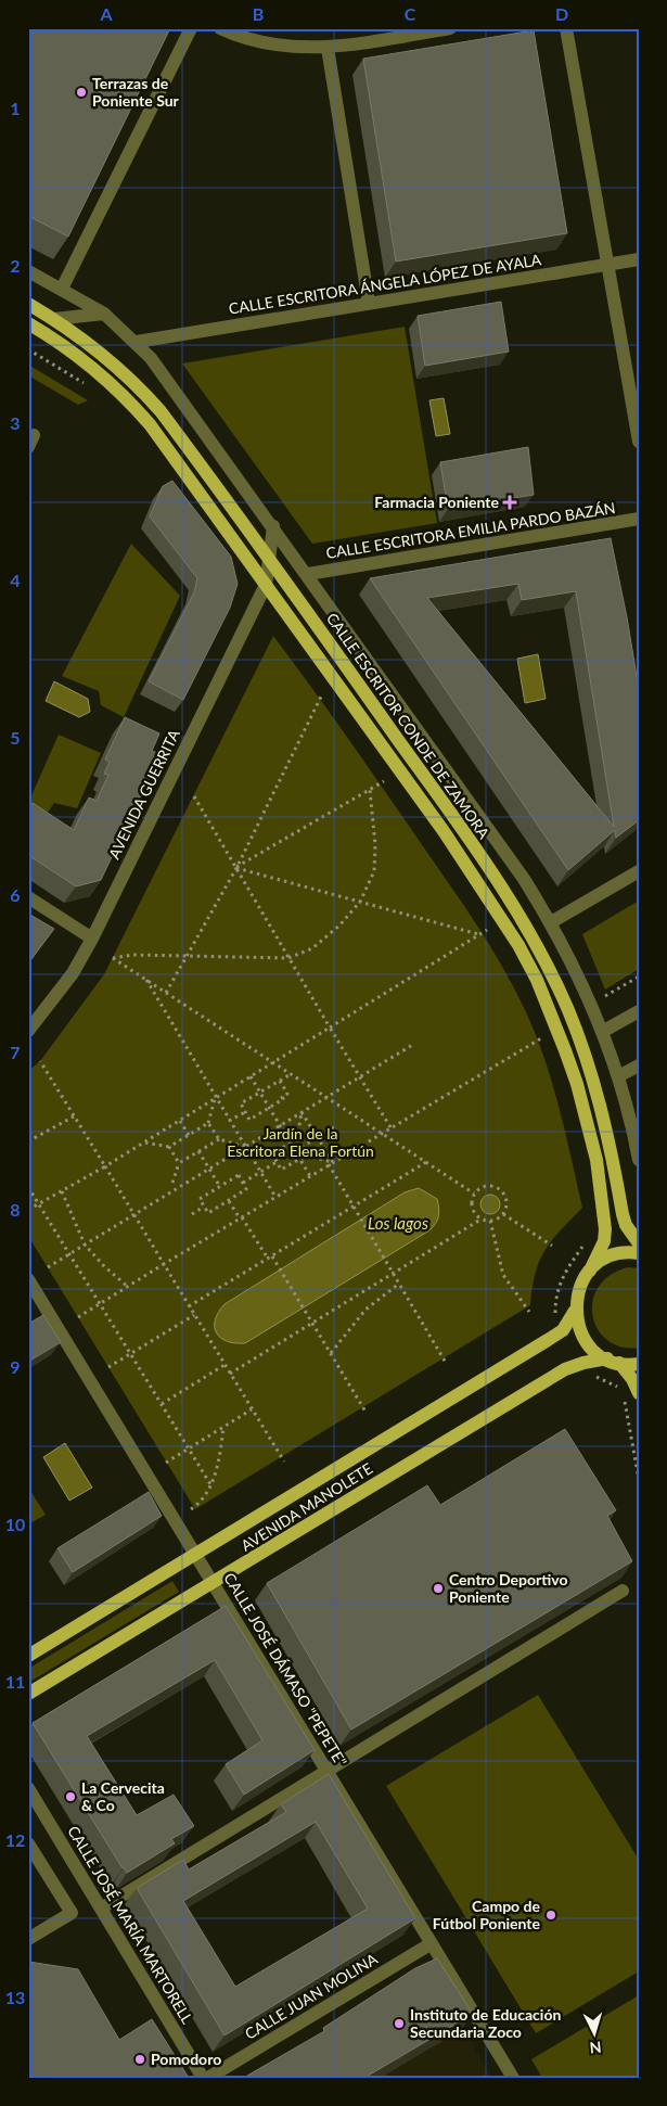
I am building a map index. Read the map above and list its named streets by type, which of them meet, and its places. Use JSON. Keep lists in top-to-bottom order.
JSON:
{
  "streets": {
    "main road": ["CALLE ESCRITOR CONDE DE ZAMORA", "AVENIDA MANOLETE"],
    "street": [
      "CALLE ESCRITORA ÁNGELA LÓPEZ DE AYALA",
      "CALLE ESCRITORA EMILIA PARDO BAZÁN",
      "AVENIDA GUERRITA",
      "CALLE JOSÉ DÁMASO \"PEPETE\"",
      "CALLE JOSÉ MARÍA MARTORELL",
      "CALLE JUAN MOLINA"
    ]
  },
  "crossings": [
    ["CALLE ESCRITORA ÁNGELA LÓPEZ DE AYALA", "CALLE ESCRITOR CONDE DE ZAMORA"],
    ["CALLE ESCRITORA EMILIA PARDO BAZÁN", "CALLE ESCRITOR CONDE DE ZAMORA"],
    ["CALLE ESCRITOR CONDE DE ZAMORA", "AVENIDA GUERRITA"],
    ["CALLE ESCRITOR CONDE DE ZAMORA", "AVENIDA MANOLETE"],
    ["AVENIDA MANOLETE", "CALLE JOSÉ DÁMASO \"PEPETE\""],
    ["CALLE JOSÉ DÁMASO \"PEPETE\"", "CALLE JUAN MOLINA"]
  ],
  "water": ["Los lagos"],
  "parks": ["Jardín de la Escritora Elena Fortún"],
  "places": {
    "other": [
      "Terrazas de Poniente Sur",
      "Centro Deportivo Poniente",
      "La Cervecita & Co",
      "Campo de Fútbol Poniente",
      "Instituto de Educación Secundaria Zoco",
      "Pomodoro"
    ],
    "health": ["Farmacia Poniente"]
  },
  "north": "bottom",
  "grid": {
    "columns": [
      "A",
      "B",
      "C",
      "D"
    ],
    "rows": [
      "1",
      "2",
      "3",
      "4",
      "5",
      "6",
      "7",
      "8",
      "9",
      "10",
      "11",
      "12",
      "13"
    ]
  }
}
